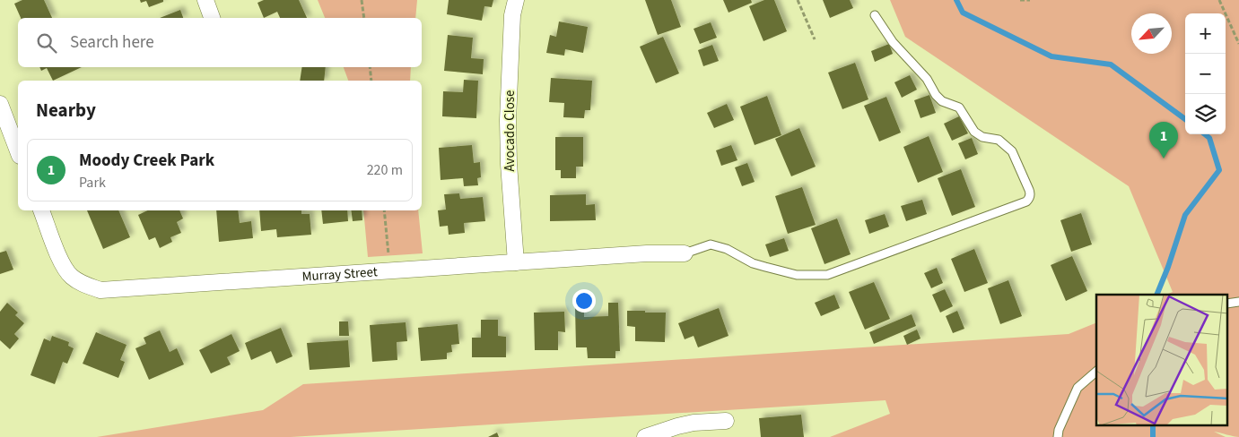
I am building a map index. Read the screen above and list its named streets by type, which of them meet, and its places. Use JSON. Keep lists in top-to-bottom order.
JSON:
{
  "streets": {
    "street": ["Avocado Close", "Murray Street"]
  },
  "crossings": [
    ["Avocado Close", "Murray Street"]
  ],
  "north": "bottom left",
  "page": {
    "map_buttons": ["+", "−"],
    "search": "Search here",
    "heading": "Nearby",
    "pins": "1",
    "list": [
      {
        "mark": "1",
        "name": "Moody Creek Park",
        "note": "Park",
        "value": "220 m"
      }
    ]
  }
}
